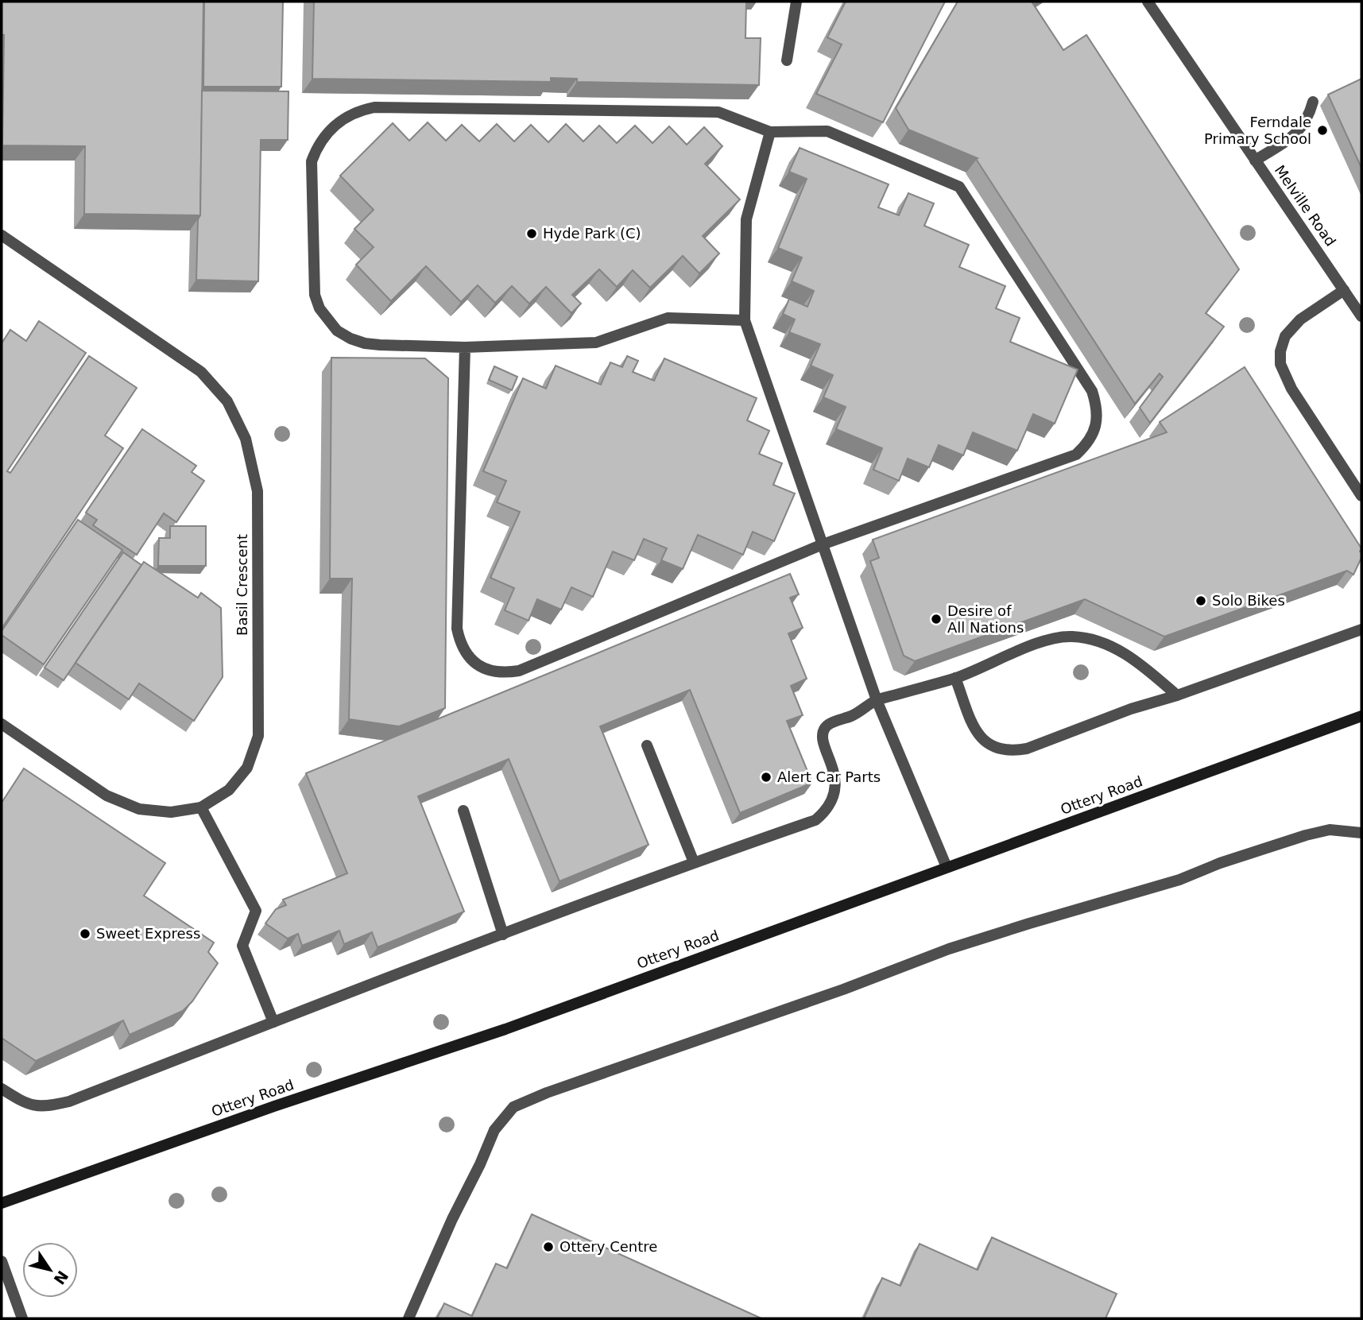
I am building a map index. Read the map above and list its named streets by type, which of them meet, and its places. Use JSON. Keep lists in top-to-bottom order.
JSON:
{
  "streets": {
    "street": ["Melville Road", "Basil Crescent", "Ottery Road"]
  },
  "places": [
    "Ferndale Primary School",
    "Hyde Park (C)",
    "Solo Bikes",
    "Desire of All Nations",
    "Alert Car Parts",
    "Sweet Express",
    "Ottery Centre"
  ],
  "north": "bottom right"
}
